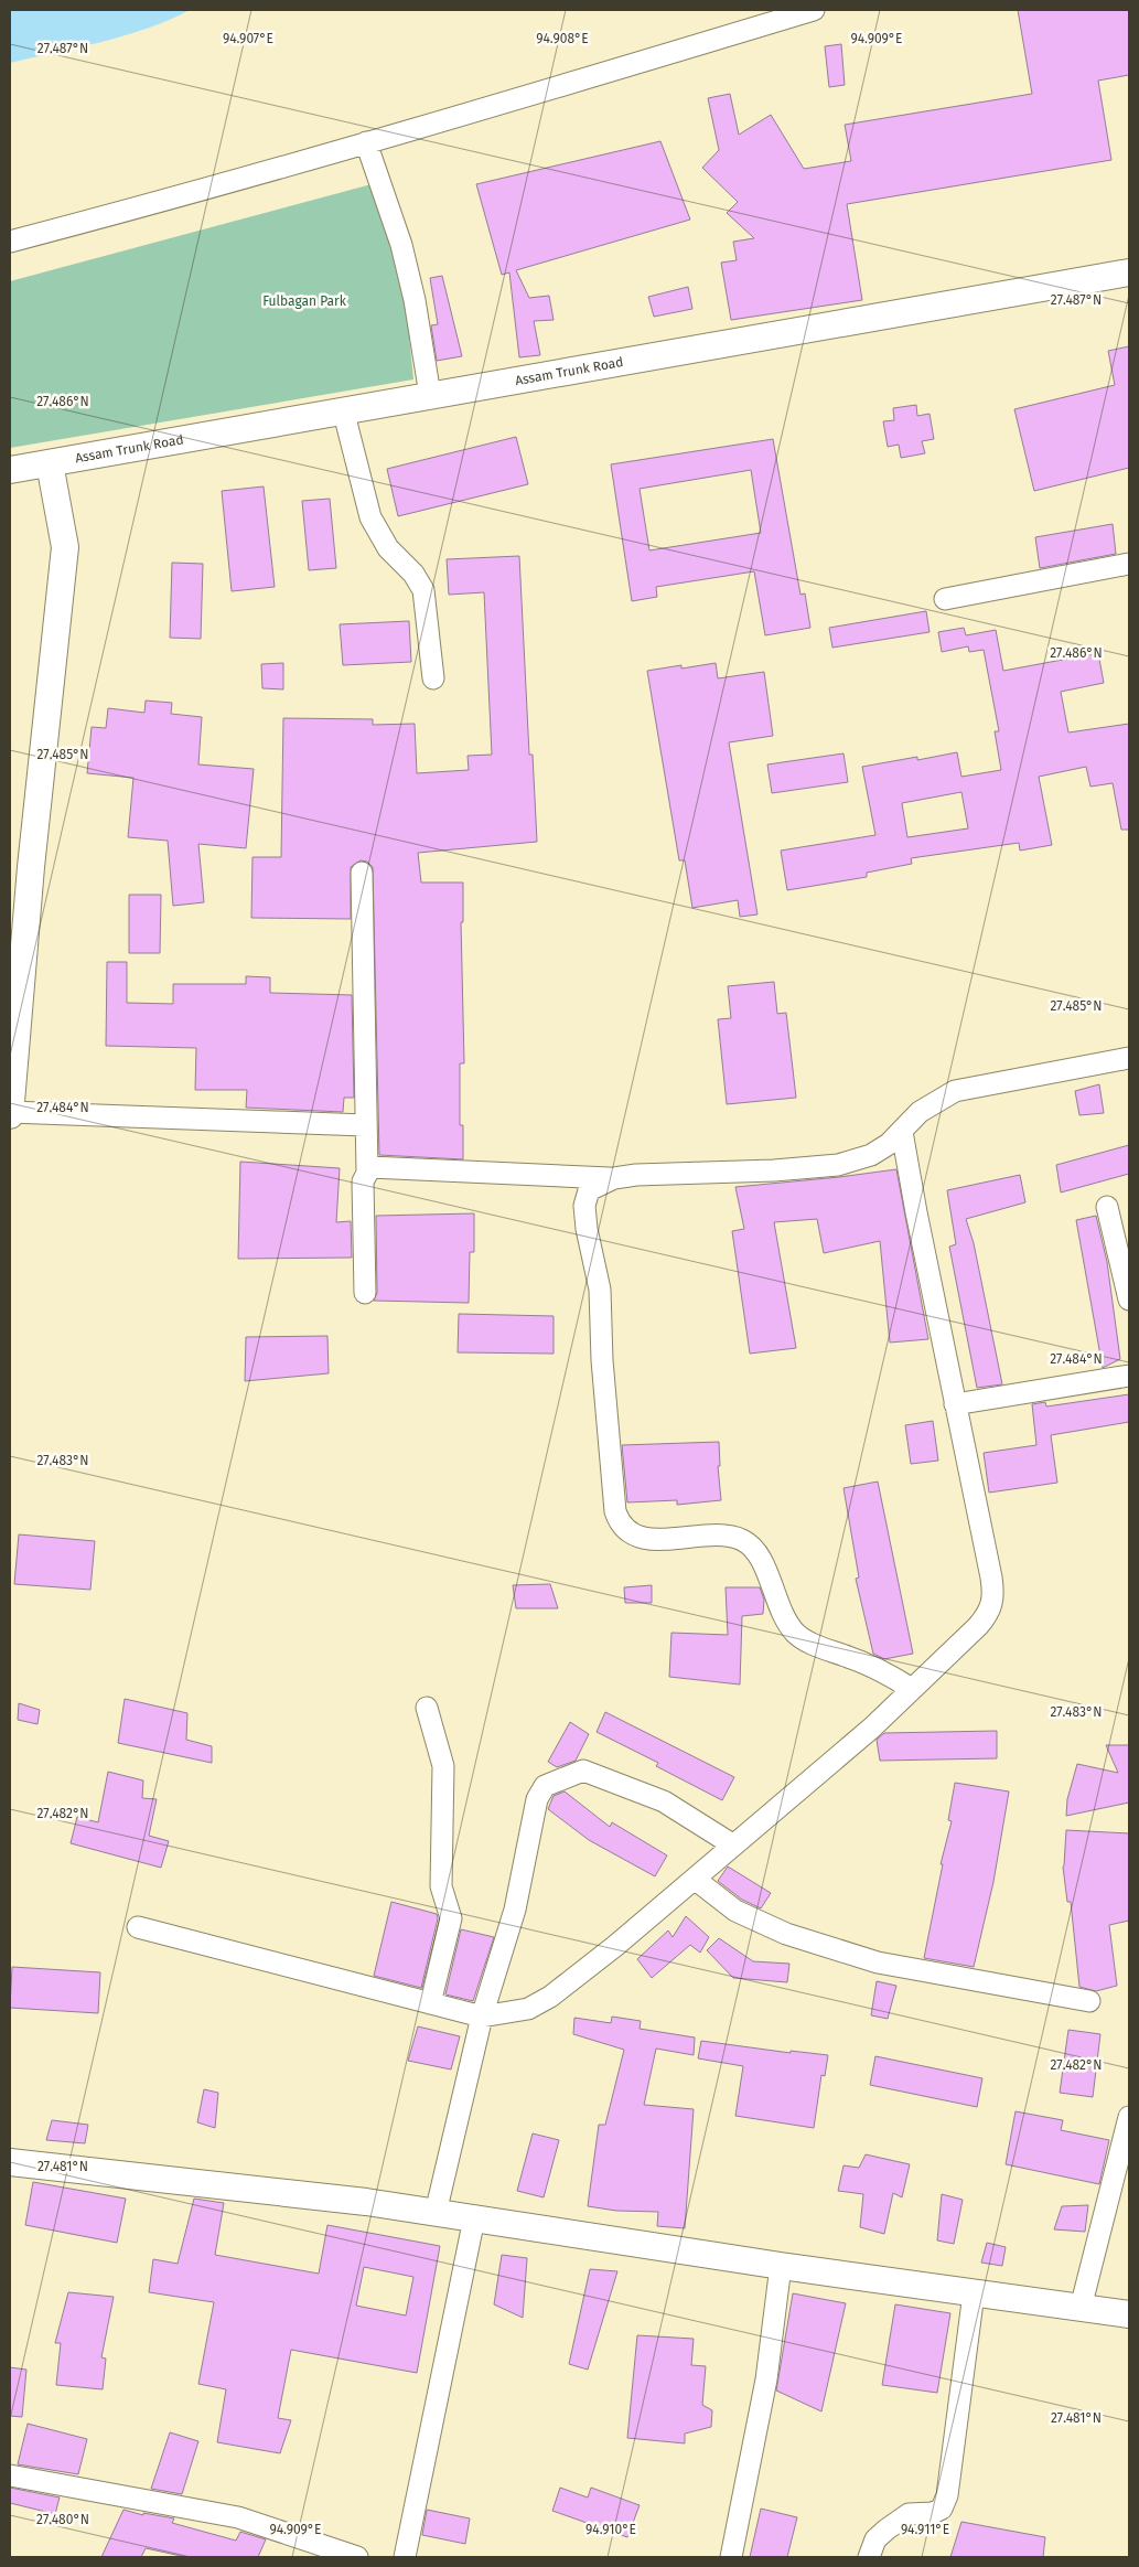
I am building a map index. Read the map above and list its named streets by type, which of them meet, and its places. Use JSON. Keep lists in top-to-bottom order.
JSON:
{
  "streets": {
    "main road": ["Assam Trunk Road"]
  },
  "parks": ["Fulbagan Park"],
  "coordinates": [
    "94.907°E",
    "94.908°E",
    "94.909°E",
    "27.487°N",
    "27.486°N",
    "27.485°N",
    "27.484°N",
    "27.483°N",
    "27.482°N",
    "27.481°N",
    "27.480°N",
    "94.910°E",
    "94.911°E"
  ]
}
